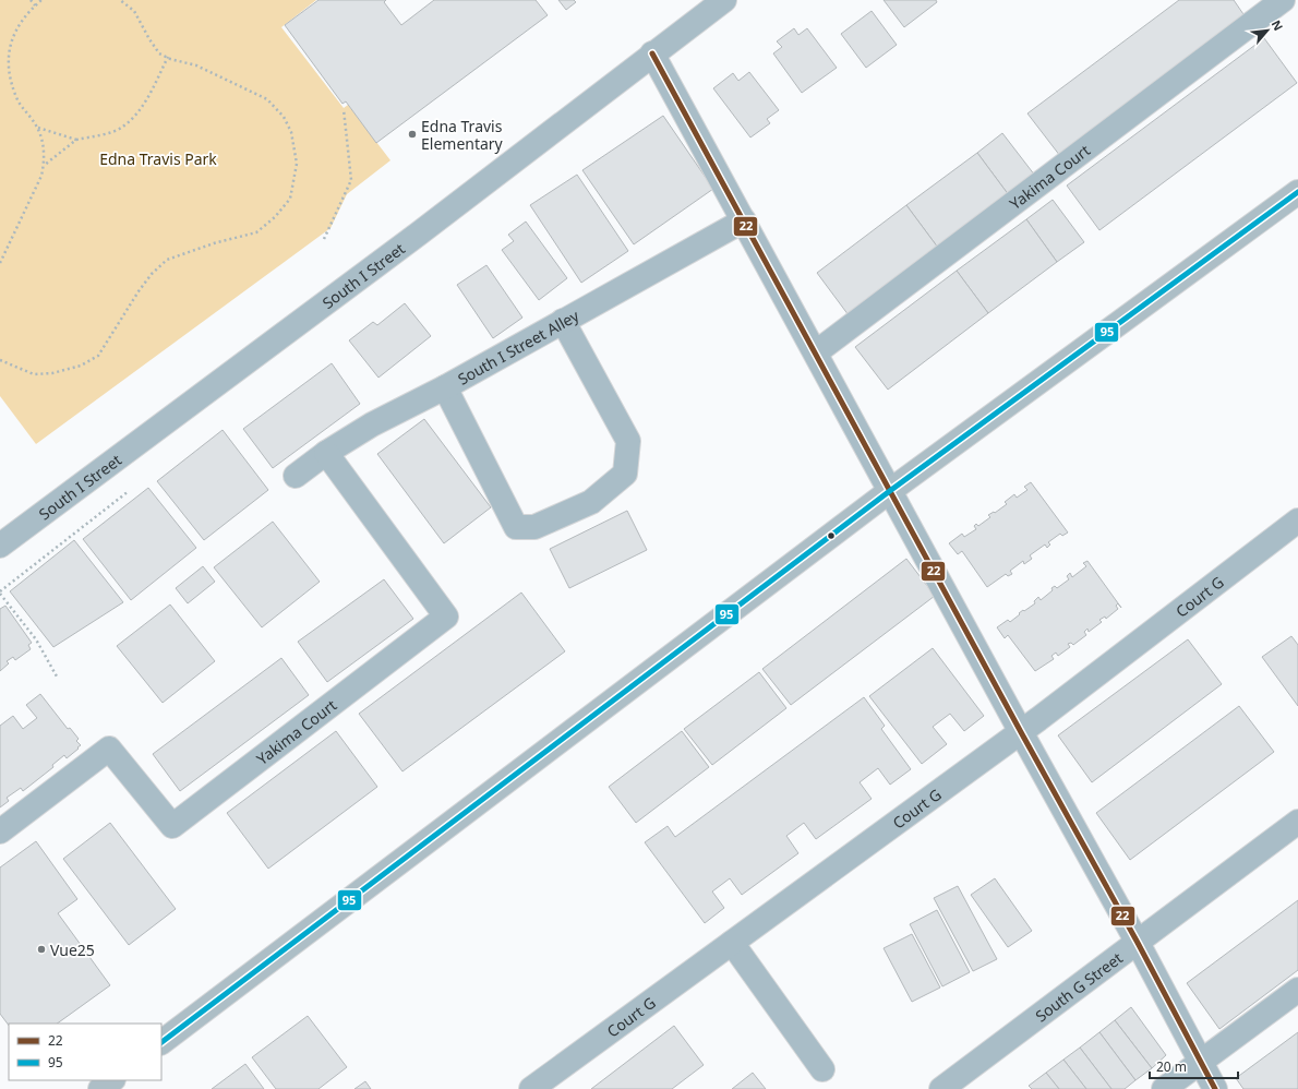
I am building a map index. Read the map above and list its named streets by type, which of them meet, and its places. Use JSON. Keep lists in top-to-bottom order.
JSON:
{
  "streets": {
    "street": [
      "Yakima Court",
      "South I Street",
      "South I Street Alley",
      "Court G",
      "South G Street"
    ]
  },
  "crossings": [
    ["Yakima Court", "South I Street Alley"]
  ],
  "parks": ["Edna Travis Park"],
  "places": ["Edna Travis Elementary", "Vue25"],
  "lines": ["transit line 22", "transit line 95"],
  "legend": ["22", "95"],
  "scale_bar": "20 m",
  "north": "top right"
}
